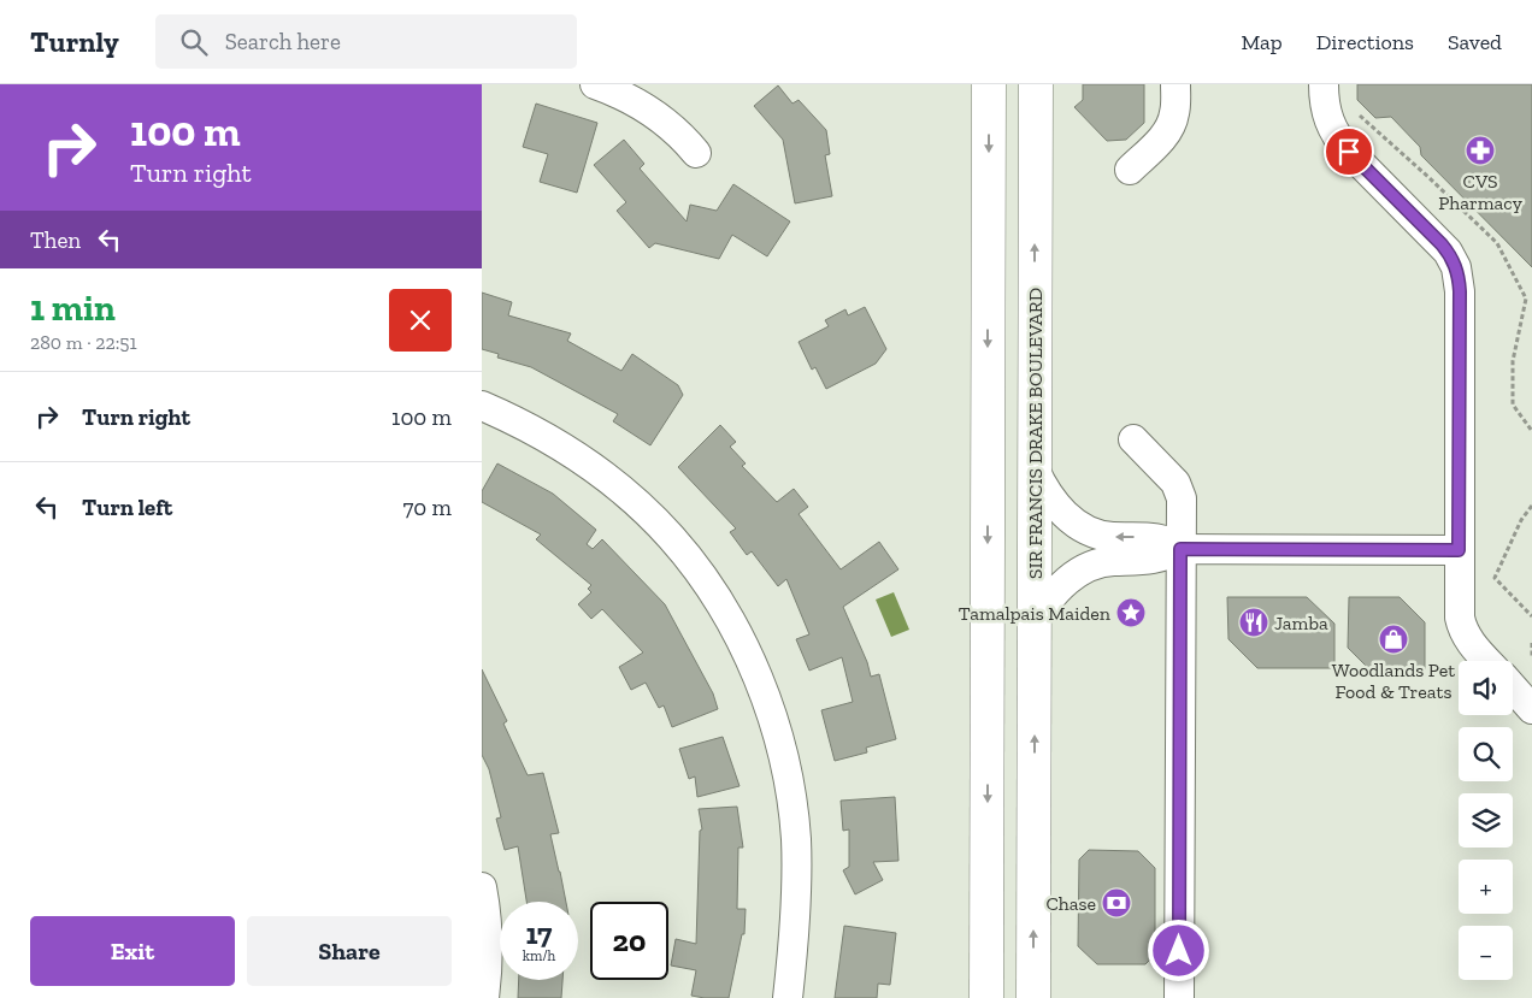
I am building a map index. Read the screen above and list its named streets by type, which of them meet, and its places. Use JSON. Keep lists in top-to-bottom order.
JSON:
{
  "streets": {
    "main road": ["SIR FRANCIS DRAKE BOULEVARD"]
  },
  "places": {
    "pharmacy": ["CVS Pharmacy"],
    "place": ["Tamalpais Maiden"],
    "restaurant": ["Jamba"],
    "shop": ["Woodlands Pet Food & Treats"],
    "bank": ["Chase"]
  },
  "page": {
    "header": "Turnly",
    "search": "Search here",
    "nav": ["Map", "Directions", "Saved"],
    "turn": ["100 m", "Turn right"],
    "then": "Then",
    "heading": ["1 min", "280 m · 22:51"],
    "list": [
      {
        "name": "Turn right",
        "value": "100 m"
      },
      {
        "name": "Turn left",
        "value": "70 m"
      }
    ],
    "map_buttons": ["+", "−"],
    "speed": "17 km/h",
    "limit": "20",
    "buttons": ["Exit", "Share"]
  }
}
